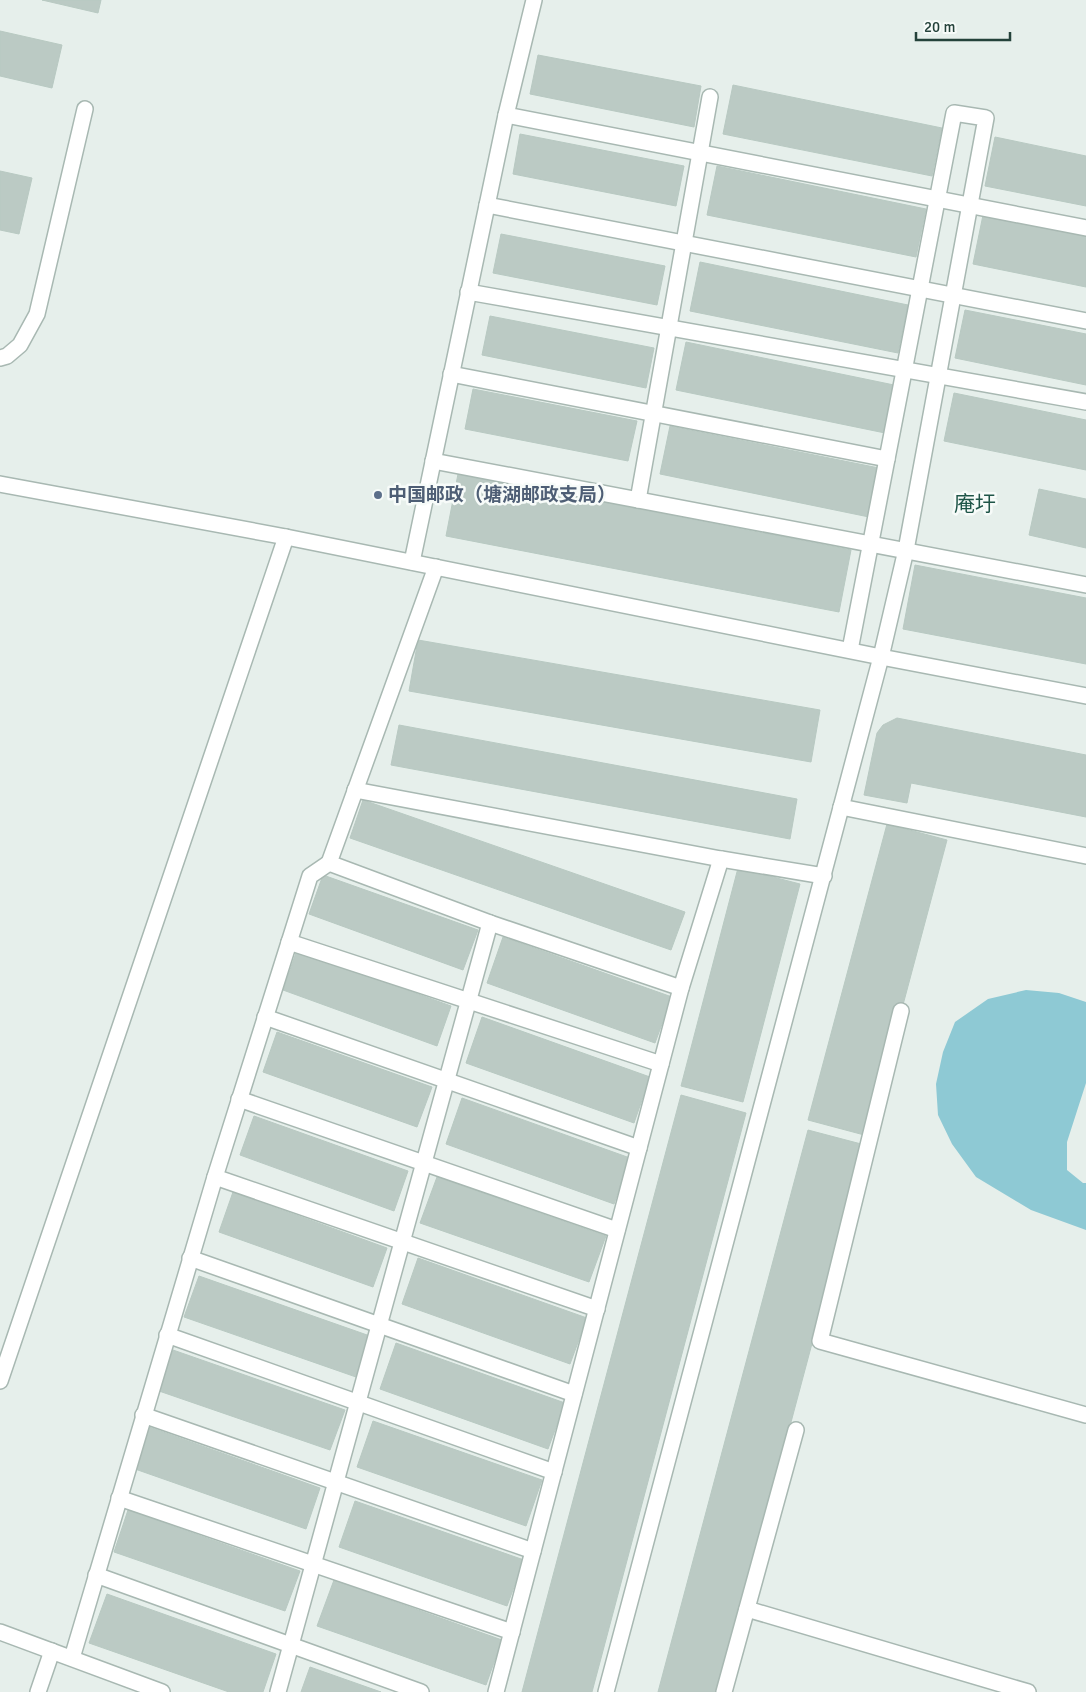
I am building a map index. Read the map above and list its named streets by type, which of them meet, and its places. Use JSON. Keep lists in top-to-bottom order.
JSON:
{
  "districts": ["庵圩"],
  "places": ["中国邮政（塘湖邮政支局）"],
  "scale_bar": "20 m"
}
